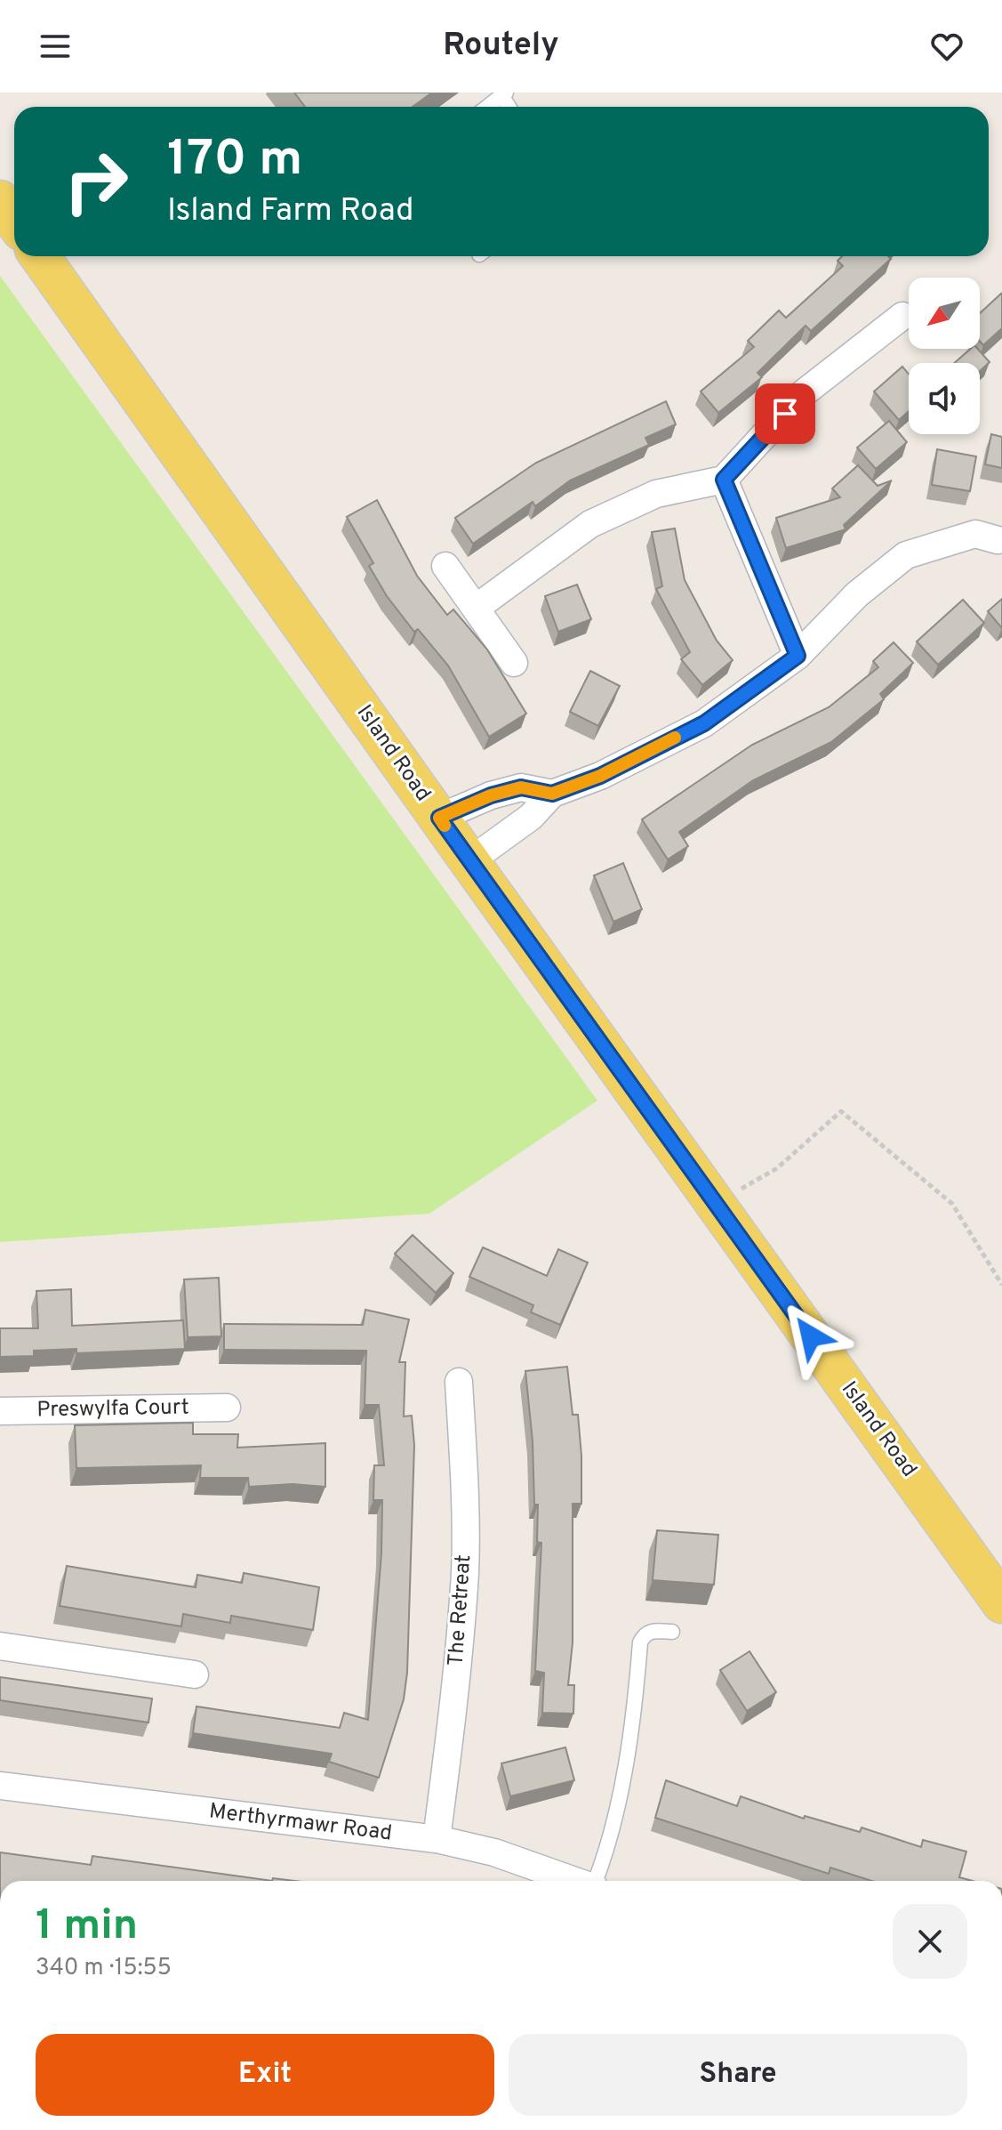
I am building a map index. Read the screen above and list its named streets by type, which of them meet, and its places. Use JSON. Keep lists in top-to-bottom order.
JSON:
{
  "streets": {
    "main road": ["Island Road"],
    "street": ["Preswylfa Court", "The Retreat", "Merthyrmawr Road"]
  },
  "crossings": [
    ["The Retreat", "Merthyrmawr Road"]
  ],
  "north": "bottom left",
  "page": {
    "header": "Routely",
    "turn": ["170 m", "Island Farm Road"],
    "heading": ["1 min", "340 m · 15:55"],
    "buttons": ["Exit", "Share"]
  }
}
